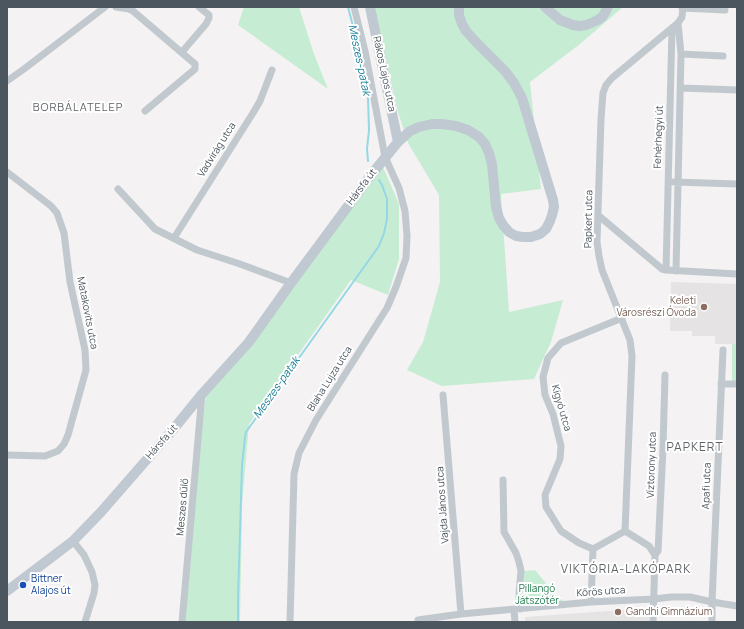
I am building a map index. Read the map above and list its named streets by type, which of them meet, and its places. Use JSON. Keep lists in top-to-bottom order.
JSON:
{
  "streets": {
    "street": [
      "Rákos Lajos utca",
      "Fehérhegyi út",
      "Vadvirág utca",
      "Hársfa út",
      "Papkert utca",
      "Matakovits utca",
      "Blaha Lujza utca",
      "Kígyó utca",
      "Víztorony utca",
      "Apafi utca",
      "Vajda János utca",
      "Meszes dűlő",
      "Kőrös utca"
    ]
  },
  "crossings": [
    ["Rákos Lajos utca", "Hársfa út"],
    ["Fehérhegyi út", "Papkert utca"],
    ["Hársfa út", "Blaha Lujza utca"],
    ["Hársfa út", "Meszes dűlő"],
    ["Papkert utca", "Kígyó utca"],
    ["Víztorony utca", "Kőrös utca"],
    ["Apafi utca", "Kőrös utca"],
    ["Vajda János utca", "Kőrös utca"]
  ],
  "districts": ["BORBÁLATELEP", "PAPKERT", "VIKTÓRIA-LAKÓPARK"],
  "water": ["Meszes-patak"],
  "parks": ["Pillangó Játszótér"],
  "places": ["Keleti Városrészi Óvoda", "Bittner Alajos út", "Gandhi Gimnázium"]
}
